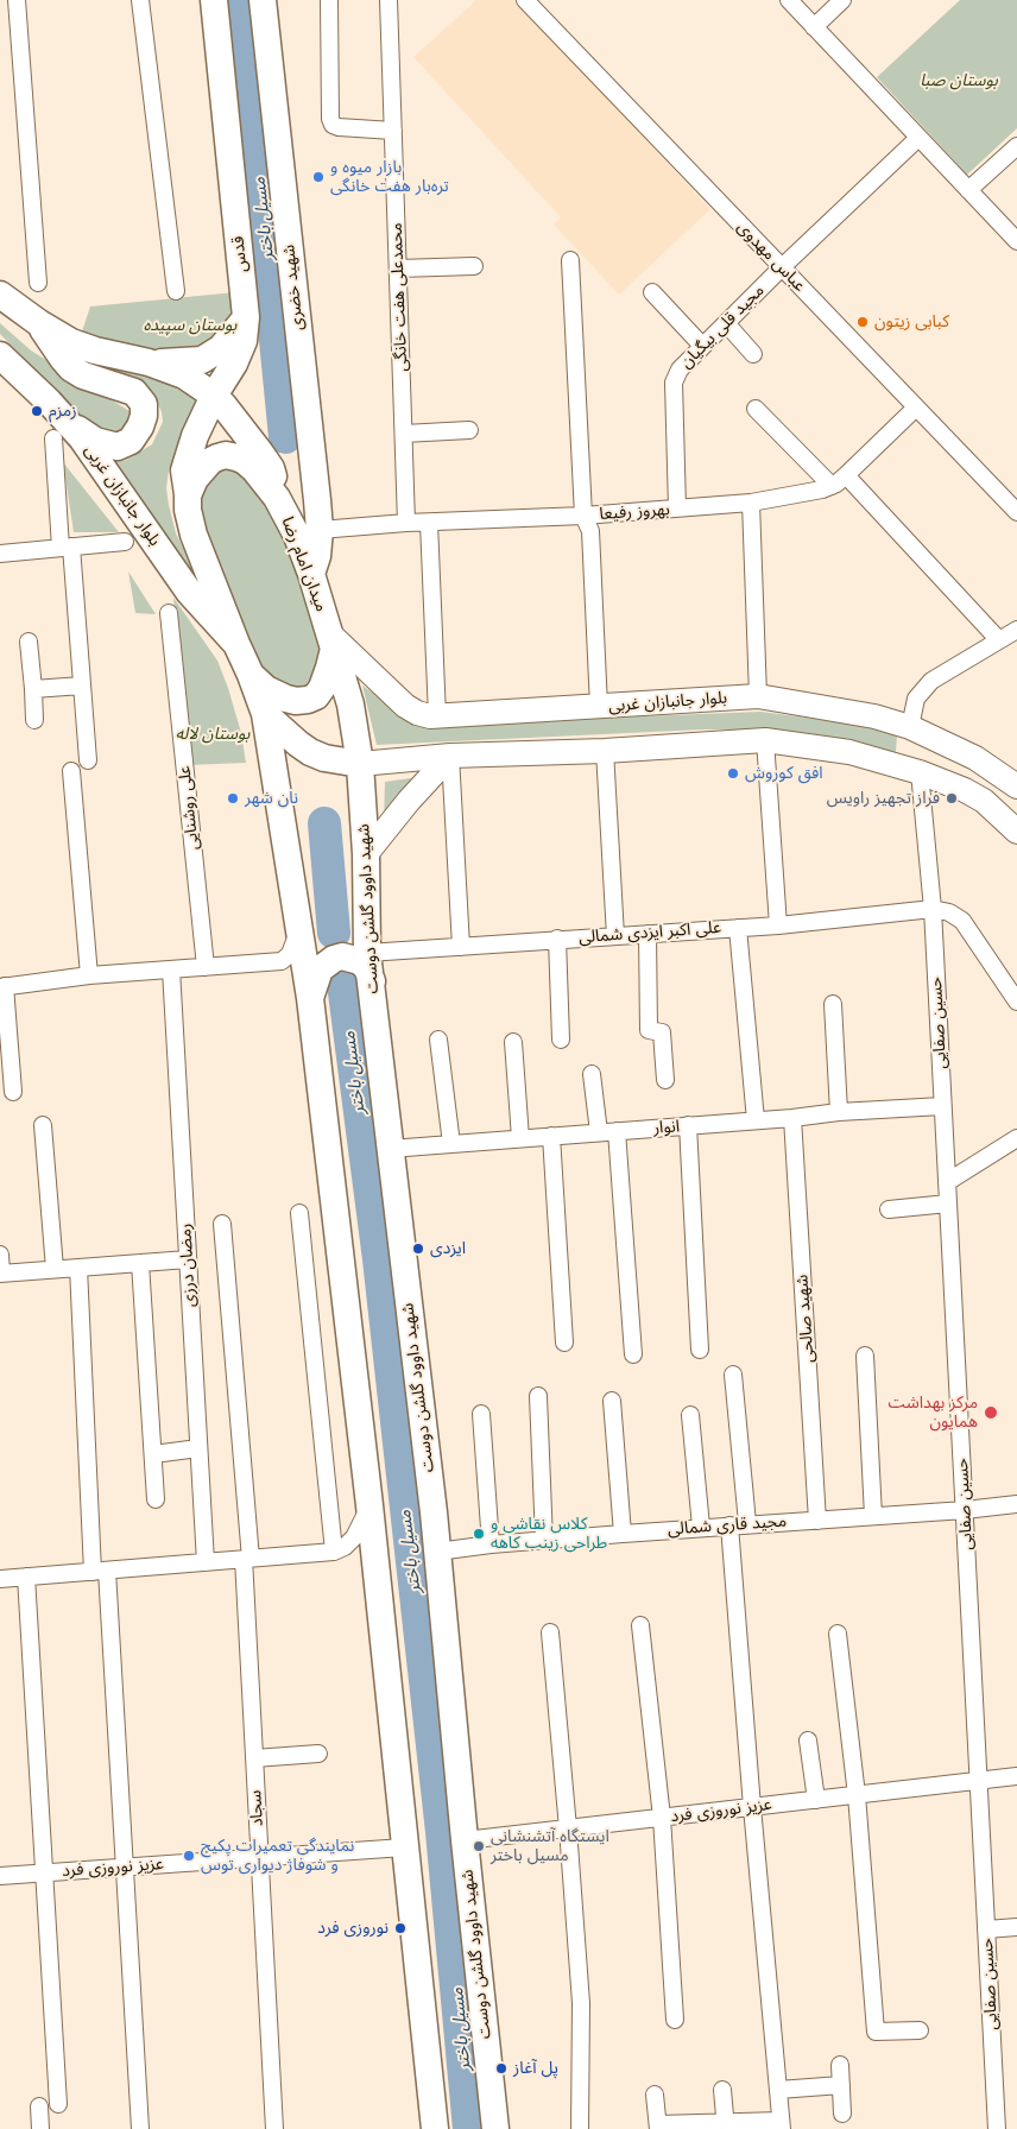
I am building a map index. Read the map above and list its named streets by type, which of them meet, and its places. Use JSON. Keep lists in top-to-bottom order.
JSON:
{
  "streets": {
    "main road": [
      "قدس",
      "شهید خضری",
      "بلوار جانبازان غربی",
      "میدان امام رضا",
      "شهید داوود گلشن دوست"
    ],
    "street": [
      "عباس مهدوی",
      "محمدعلی هفت خانگی",
      "مجید قلی بیگیان",
      "بهروز رفیعا",
      "علی روشنایی",
      "علی اکبر ایزدی شمالی",
      "حسین صفایی",
      "انوار",
      "رمضان درزی",
      "شهید صالحی",
      "مجید قاری شمالی",
      "سجاد",
      "عزیز نوروزی فرد"
    ]
  },
  "crossings": [
    ["قدس", "میدان امام رضا"],
    ["عباس مهدوی", "مجید قلی بیگیان"],
    ["عباس مهدوی", "بهروز رفیعا"],
    ["شهید خضری", "بهروز رفیعا"],
    ["شهید خضری", "میدان امام رضا"],
    ["محمدعلی هفت خانگی", "بهروز رفیعا"],
    ["مجید قلی بیگیان", "بهروز رفیعا"],
    ["بلوار جانبازان غربی", "میدان امام رضا"],
    ["بلوار جانبازان غربی", "شهید داوود گلشن دوست"],
    ["میدان امام رضا", "شهید داوود گلشن دوست"],
    ["شهید داوود گلشن دوست", "علی اکبر ایزدی شمالی"],
    ["شهید داوود گلشن دوست", "انوار"],
    ["شهید داوود گلشن دوست", "مجید قاری شمالی"],
    ["شهید داوود گلشن دوست", "عزیز نوروزی فرد"],
    ["علی اکبر ایزدی شمالی", "حسین صفایی"],
    ["حسین صفایی", "انوار"],
    ["حسین صفایی", "مجید قاری شمالی"],
    ["حسین صفایی", "عزیز نوروزی فرد"],
    ["انوار", "شهید صالحی"],
    ["شهید صالحی", "مجید قاری شمالی"],
    ["سجاد", "عزیز نوروزی فرد"]
  ],
  "water": ["مسیل باختر"],
  "parks": ["بوستان صبا", "بوستان سپیده", "بوستان لاله"],
  "places": [
    "بازار میوه و تره‌بار هفت خانگی",
    "کبابی زیتون",
    "زمزم",
    "افق کوروش",
    "نان شهر",
    "فراز تجهیز راویس",
    "ایزدی",
    "مرکز بهداشت همایون",
    "کلاس نقاشی و طراحی زینب کاهه",
    "ایستگاه آتشنشانی مسیل باختر",
    "نمایندگی تعمیرات پکیج و شوفاژ دیواری توس",
    "نوروزی فرد",
    "پل آغاز"
  ]
}
